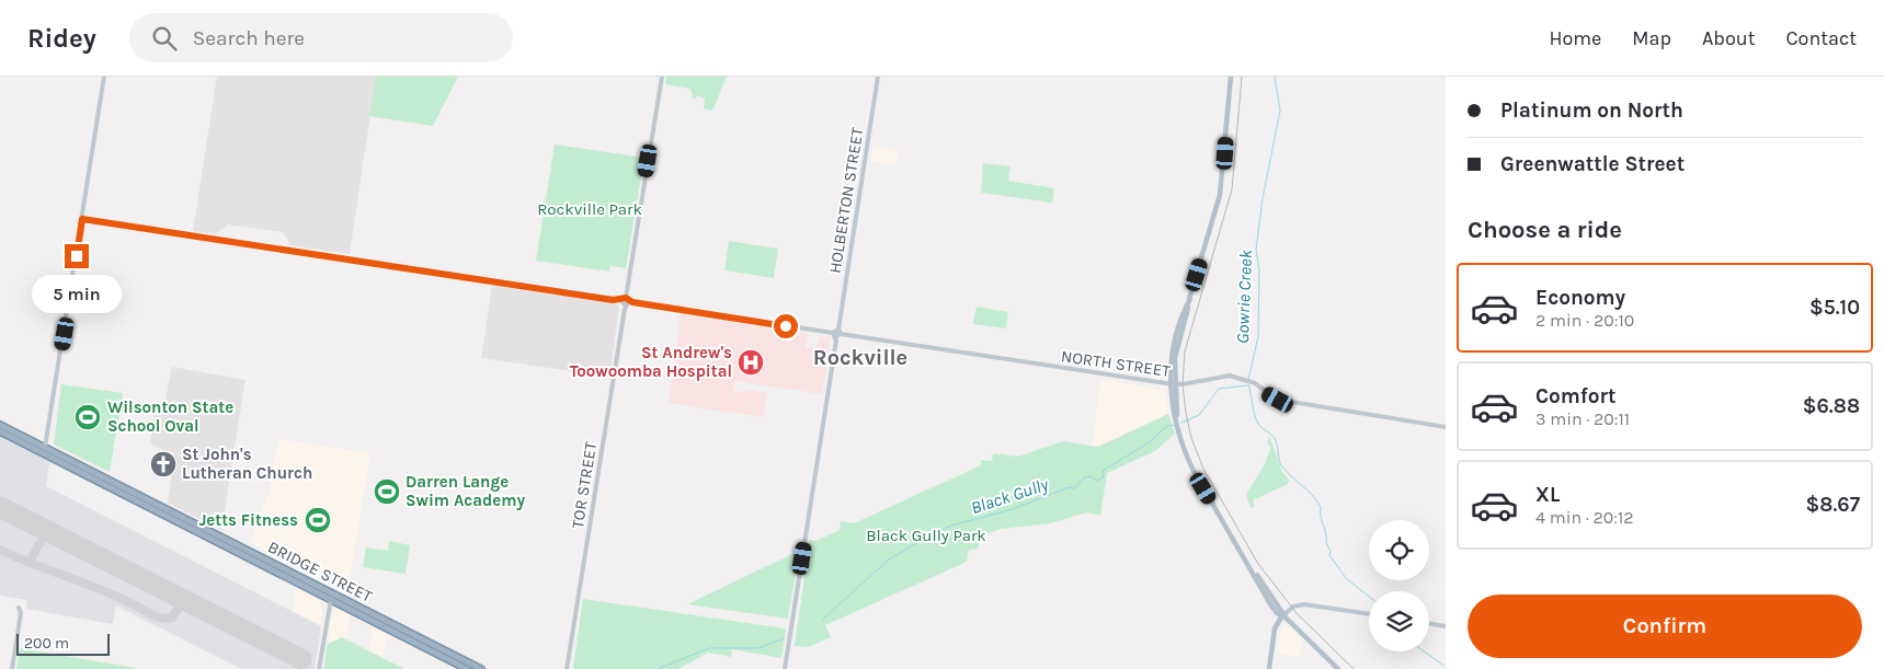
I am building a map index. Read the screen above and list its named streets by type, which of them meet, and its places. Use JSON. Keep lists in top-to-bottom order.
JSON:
{
  "streets": {
    "highway": ["BRIDGE STREET"],
    "main road": ["HOLBERTON STREET"],
    "street": ["NORTH STREET", "TOR STREET"]
  },
  "crossings": [
    ["HOLBERTON STREET", "NORTH STREET"],
    ["NORTH STREET", "TOR STREET"]
  ],
  "districts": ["Rockville"],
  "water": ["Gowrie Creek", "Black Gully"],
  "parks": ["Rockville Park", "Black Gully Park"],
  "places": {
    "hospital": ["St Andrew's Toowoomba Hospital"],
    "sports": ["Wilsonton State School Oval", "Darren Lange Swim Academy", "Jetts Fitness"],
    "church": ["St John's Lutheran Church"]
  },
  "scale_bar": "200 m",
  "page": {
    "header": "Ridey",
    "search": "Search here",
    "nav": [
      "Home",
      "Map",
      "About",
      "Contact"
    ],
    "banner": ["Platinum on North", "Greenwattle Street"],
    "heading": "Choose a ride",
    "list": [
      {
        "name": "Economy",
        "note": "2 min · 20:10",
        "value": "$5.10"
      },
      {
        "name": "Comfort",
        "note": "3 min · 20:11",
        "value": "$6.88"
      },
      {
        "name": "XL",
        "note": "4 min · 20:12",
        "value": "$8.67"
      }
    ],
    "bubble": "5 min",
    "buttons": "Confirm",
    "scale": "200 m"
  }
}
